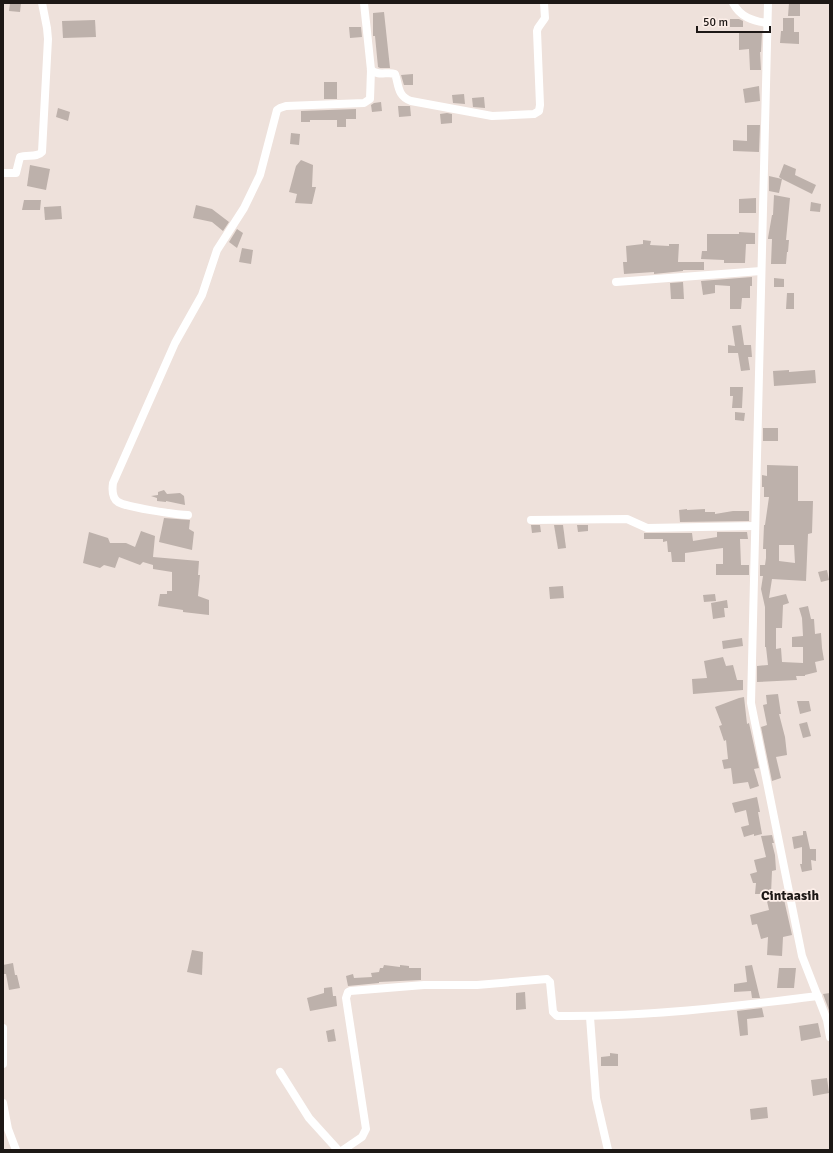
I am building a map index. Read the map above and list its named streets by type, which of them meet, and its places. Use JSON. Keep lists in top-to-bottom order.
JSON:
{
  "districts": ["Cintaasih"],
  "scale_bar": "50 m"
}
